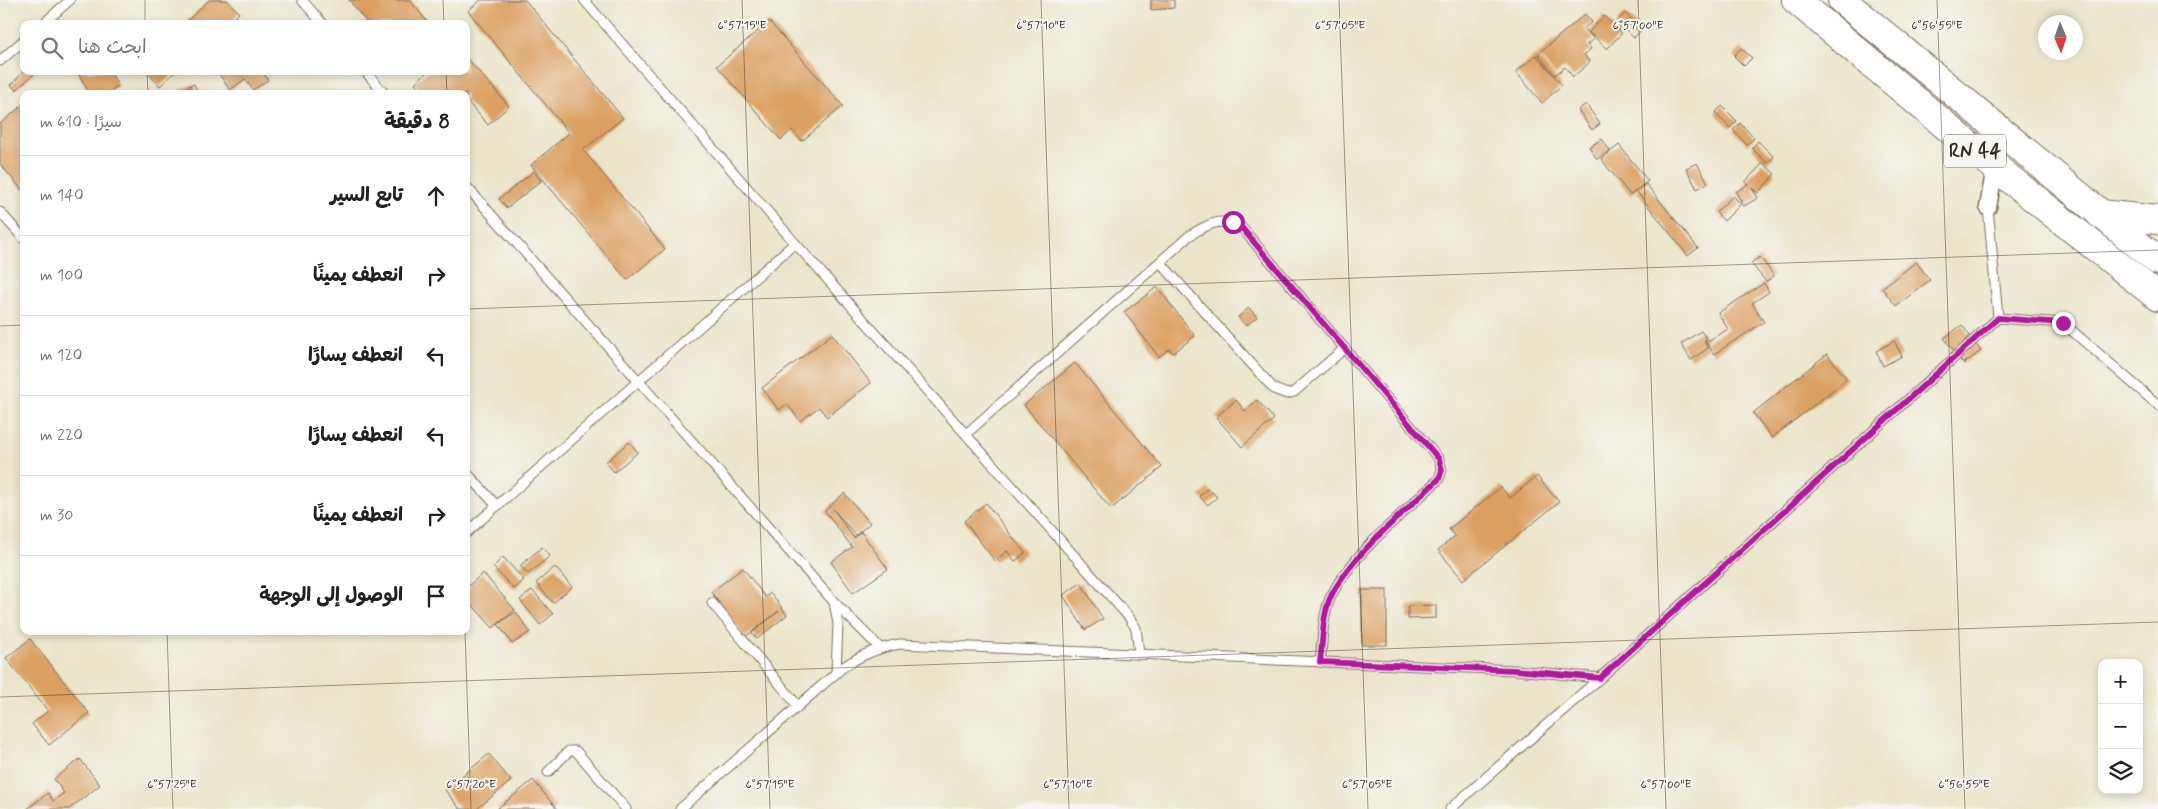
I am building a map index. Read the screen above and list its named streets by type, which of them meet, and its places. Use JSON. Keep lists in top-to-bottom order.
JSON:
{
  "streets": {
    "highway": ["RN 44"]
  },
  "north": "bottom",
  "page": {
    "search": "ابحث هنا",
    "heading": ["8 دقيقة", "سيرًا · 610 m"],
    "list": [
      ["تابع السير", "140 m"],
      ["انعطف يمينًا", "100 m"],
      ["انعطف يسارًا", "120 m"],
      ["انعطف يسارًا", "220 m"],
      ["انعطف يمينًا", "30 m"],
      "الوصول إلى الوجهة"
    ],
    "map_buttons": ["+", "−"]
  },
  "coordinates": [
    "6°57'15\"E",
    "6°57'10\"E",
    "6°57'05\"E",
    "6°57'00\"E",
    "6°56'55\"E",
    "6°57'25\"E",
    "6°57'20\"E"
  ]
}
